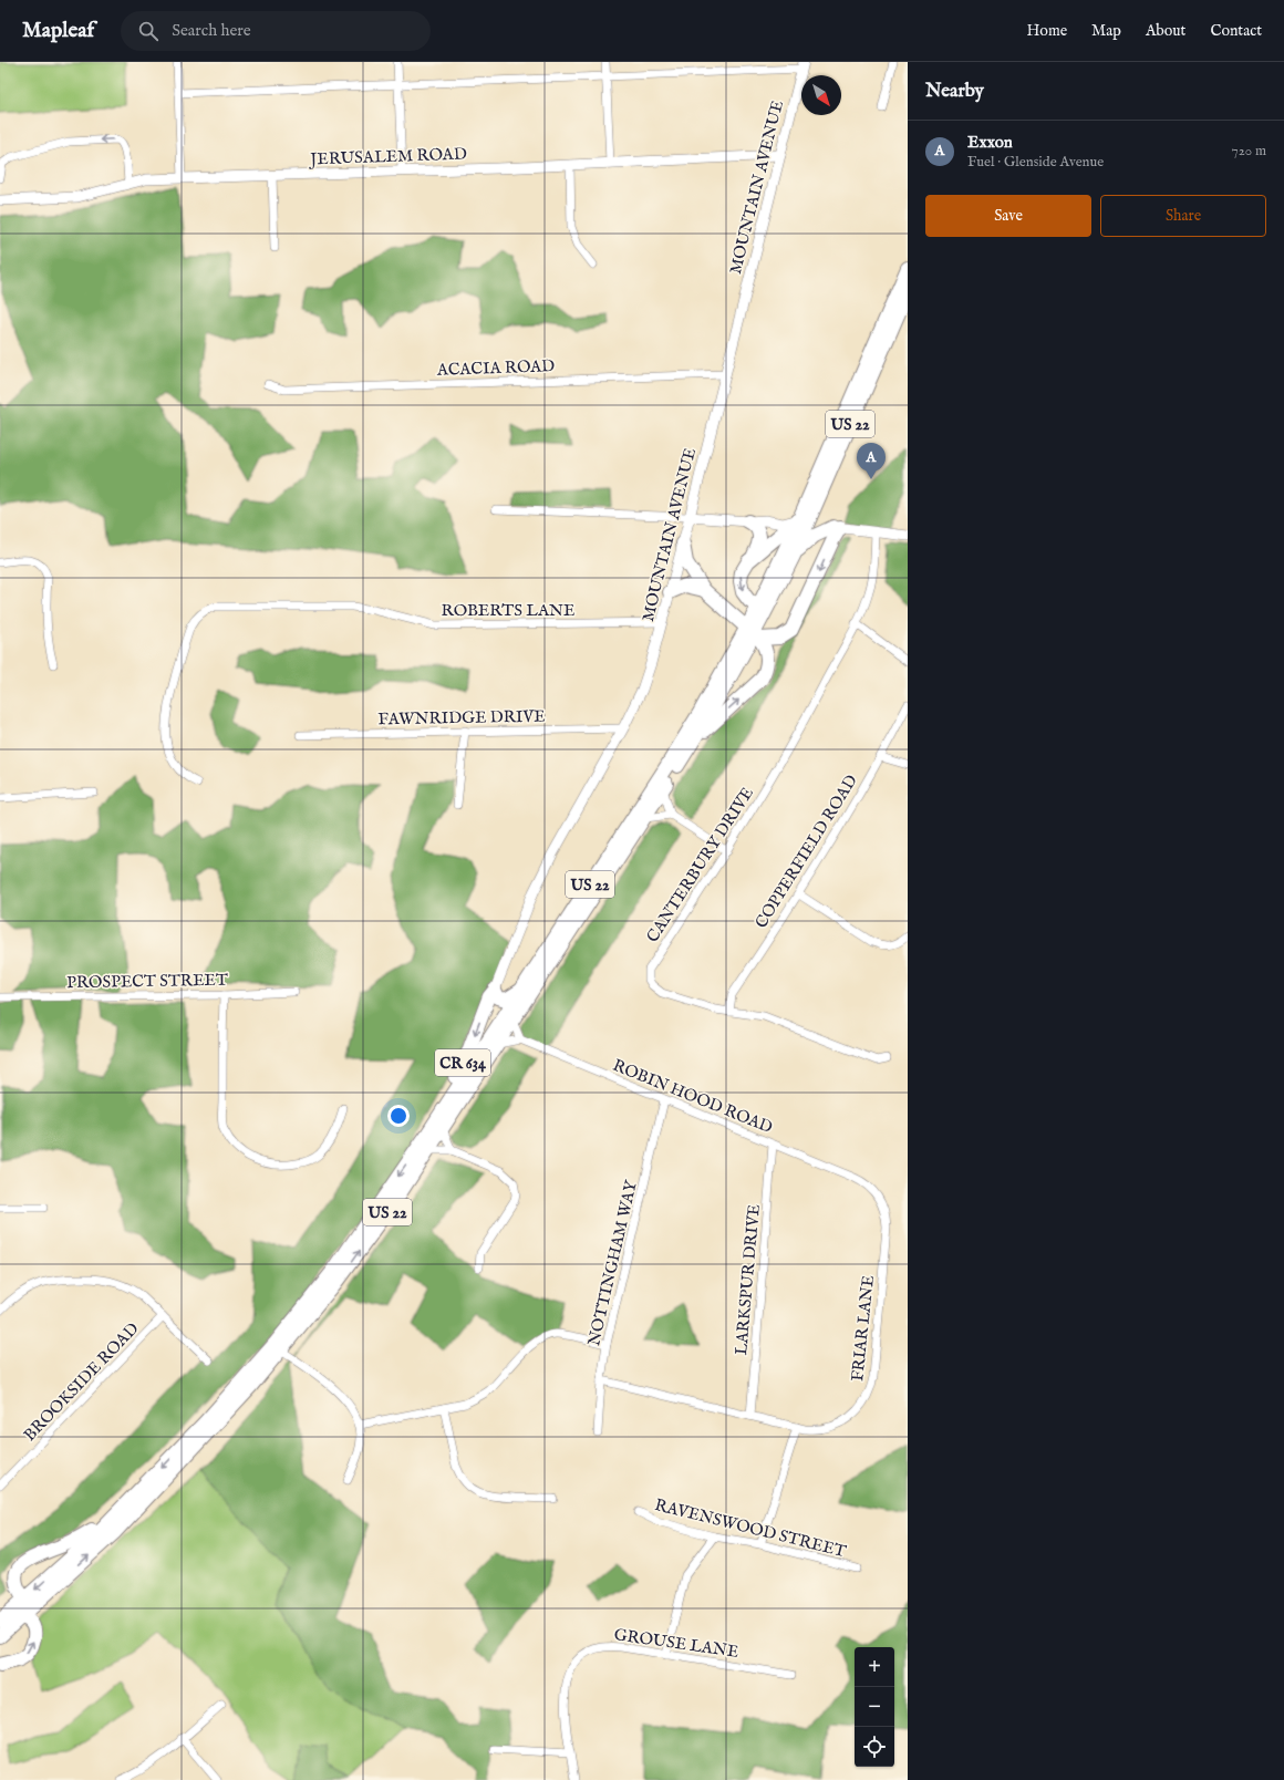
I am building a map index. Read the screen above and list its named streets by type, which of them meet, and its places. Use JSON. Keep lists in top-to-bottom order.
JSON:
{
  "streets": {
    "highway": ["US 22", "CR 634"],
    "street": [
      "JERUSALEM ROAD",
      "MOUNTAIN AVENUE",
      "ACACIA ROAD",
      "ROBERTS LANE",
      "FAWNRIDGE DRIVE",
      "COPPERFIELD ROAD",
      "CANTERBURY DRIVE",
      "PROSPECT STREET",
      "ROBIN HOOD ROAD",
      "NOTTINGHAM WAY",
      "LARKSPUR DRIVE",
      "FRIAR LANE",
      "BROOKSIDE ROAD",
      "RAVENSWOOD STREET",
      "GROUSE LANE"
    ]
  },
  "crossings": [
    ["JERUSALEM ROAD", "MOUNTAIN AVENUE"],
    ["MOUNTAIN AVENUE", "ACACIA ROAD"],
    ["MOUNTAIN AVENUE", "ROBERTS LANE"],
    ["MOUNTAIN AVENUE", "FAWNRIDGE DRIVE"],
    ["MOUNTAIN AVENUE", "CR 634"],
    ["US 22", "CR 634"],
    ["COPPERFIELD ROAD", "CANTERBURY DRIVE"],
    ["ROBIN HOOD ROAD", "NOTTINGHAM WAY"],
    ["ROBIN HOOD ROAD", "LARKSPUR DRIVE"],
    ["ROBIN HOOD ROAD", "FRIAR LANE"],
    ["NOTTINGHAM WAY", "FRIAR LANE"],
    ["LARKSPUR DRIVE", "FRIAR LANE"]
  ],
  "north": "bottom right",
  "page": {
    "header": "Mapleaf",
    "search": "Search here",
    "nav": [
      "Home",
      "Map",
      "About",
      "Contact"
    ],
    "heading": "Nearby",
    "list": [
      {
        "mark": "A",
        "name": "Exxon",
        "note": "Fuel · Glenside Avenue",
        "value": "720 m"
      }
    ],
    "buttons": ["Save", "Share"],
    "pins": "A",
    "map_buttons": ["+", "−"]
  }
}
